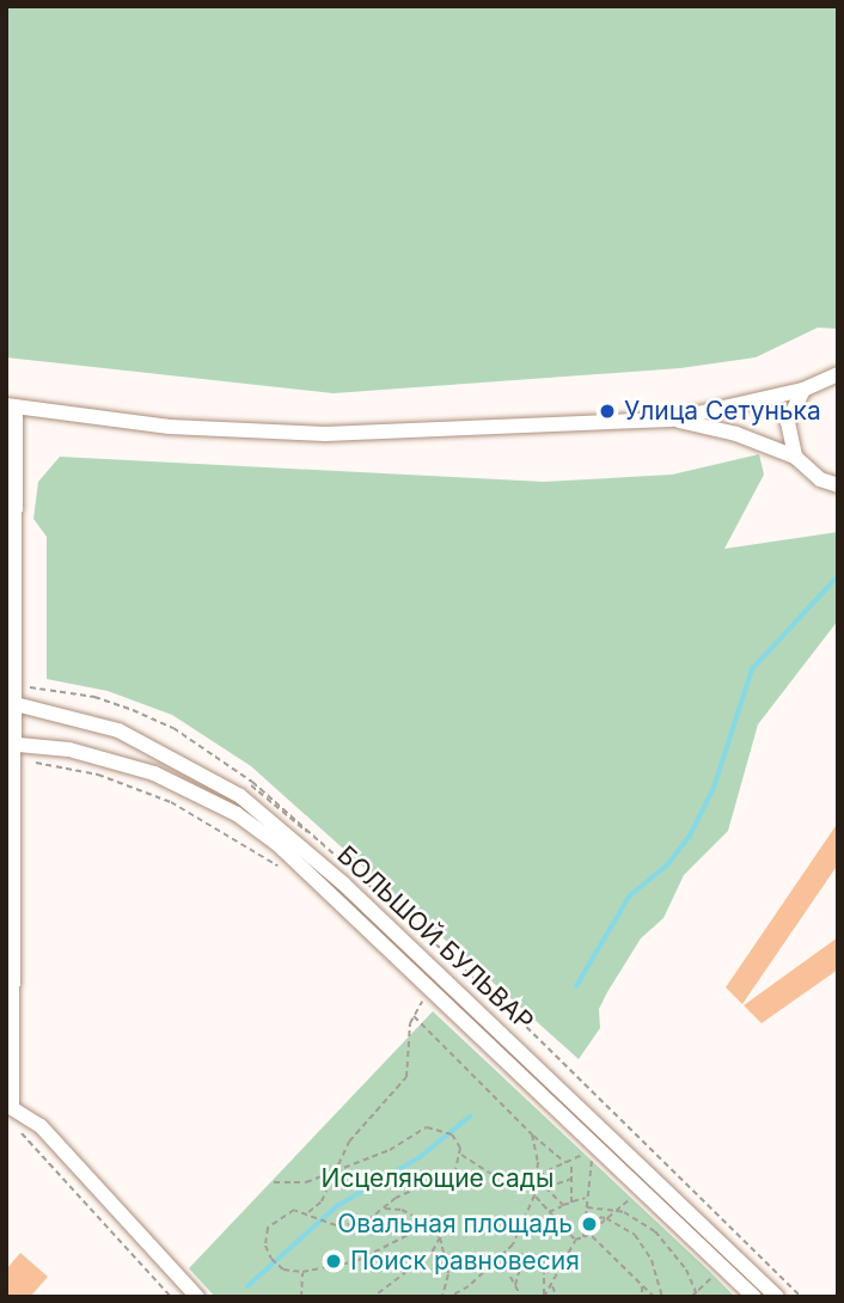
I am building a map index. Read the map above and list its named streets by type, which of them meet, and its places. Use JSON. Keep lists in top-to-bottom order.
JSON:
{
  "streets": {
    "street": ["БОЛЬШОЙ БУЛЬВАР"]
  },
  "parks": ["Исцеляющие сады"],
  "places": ["Улица Сетунька", "Овальная площадь", "Поиск равновесия"]
}
